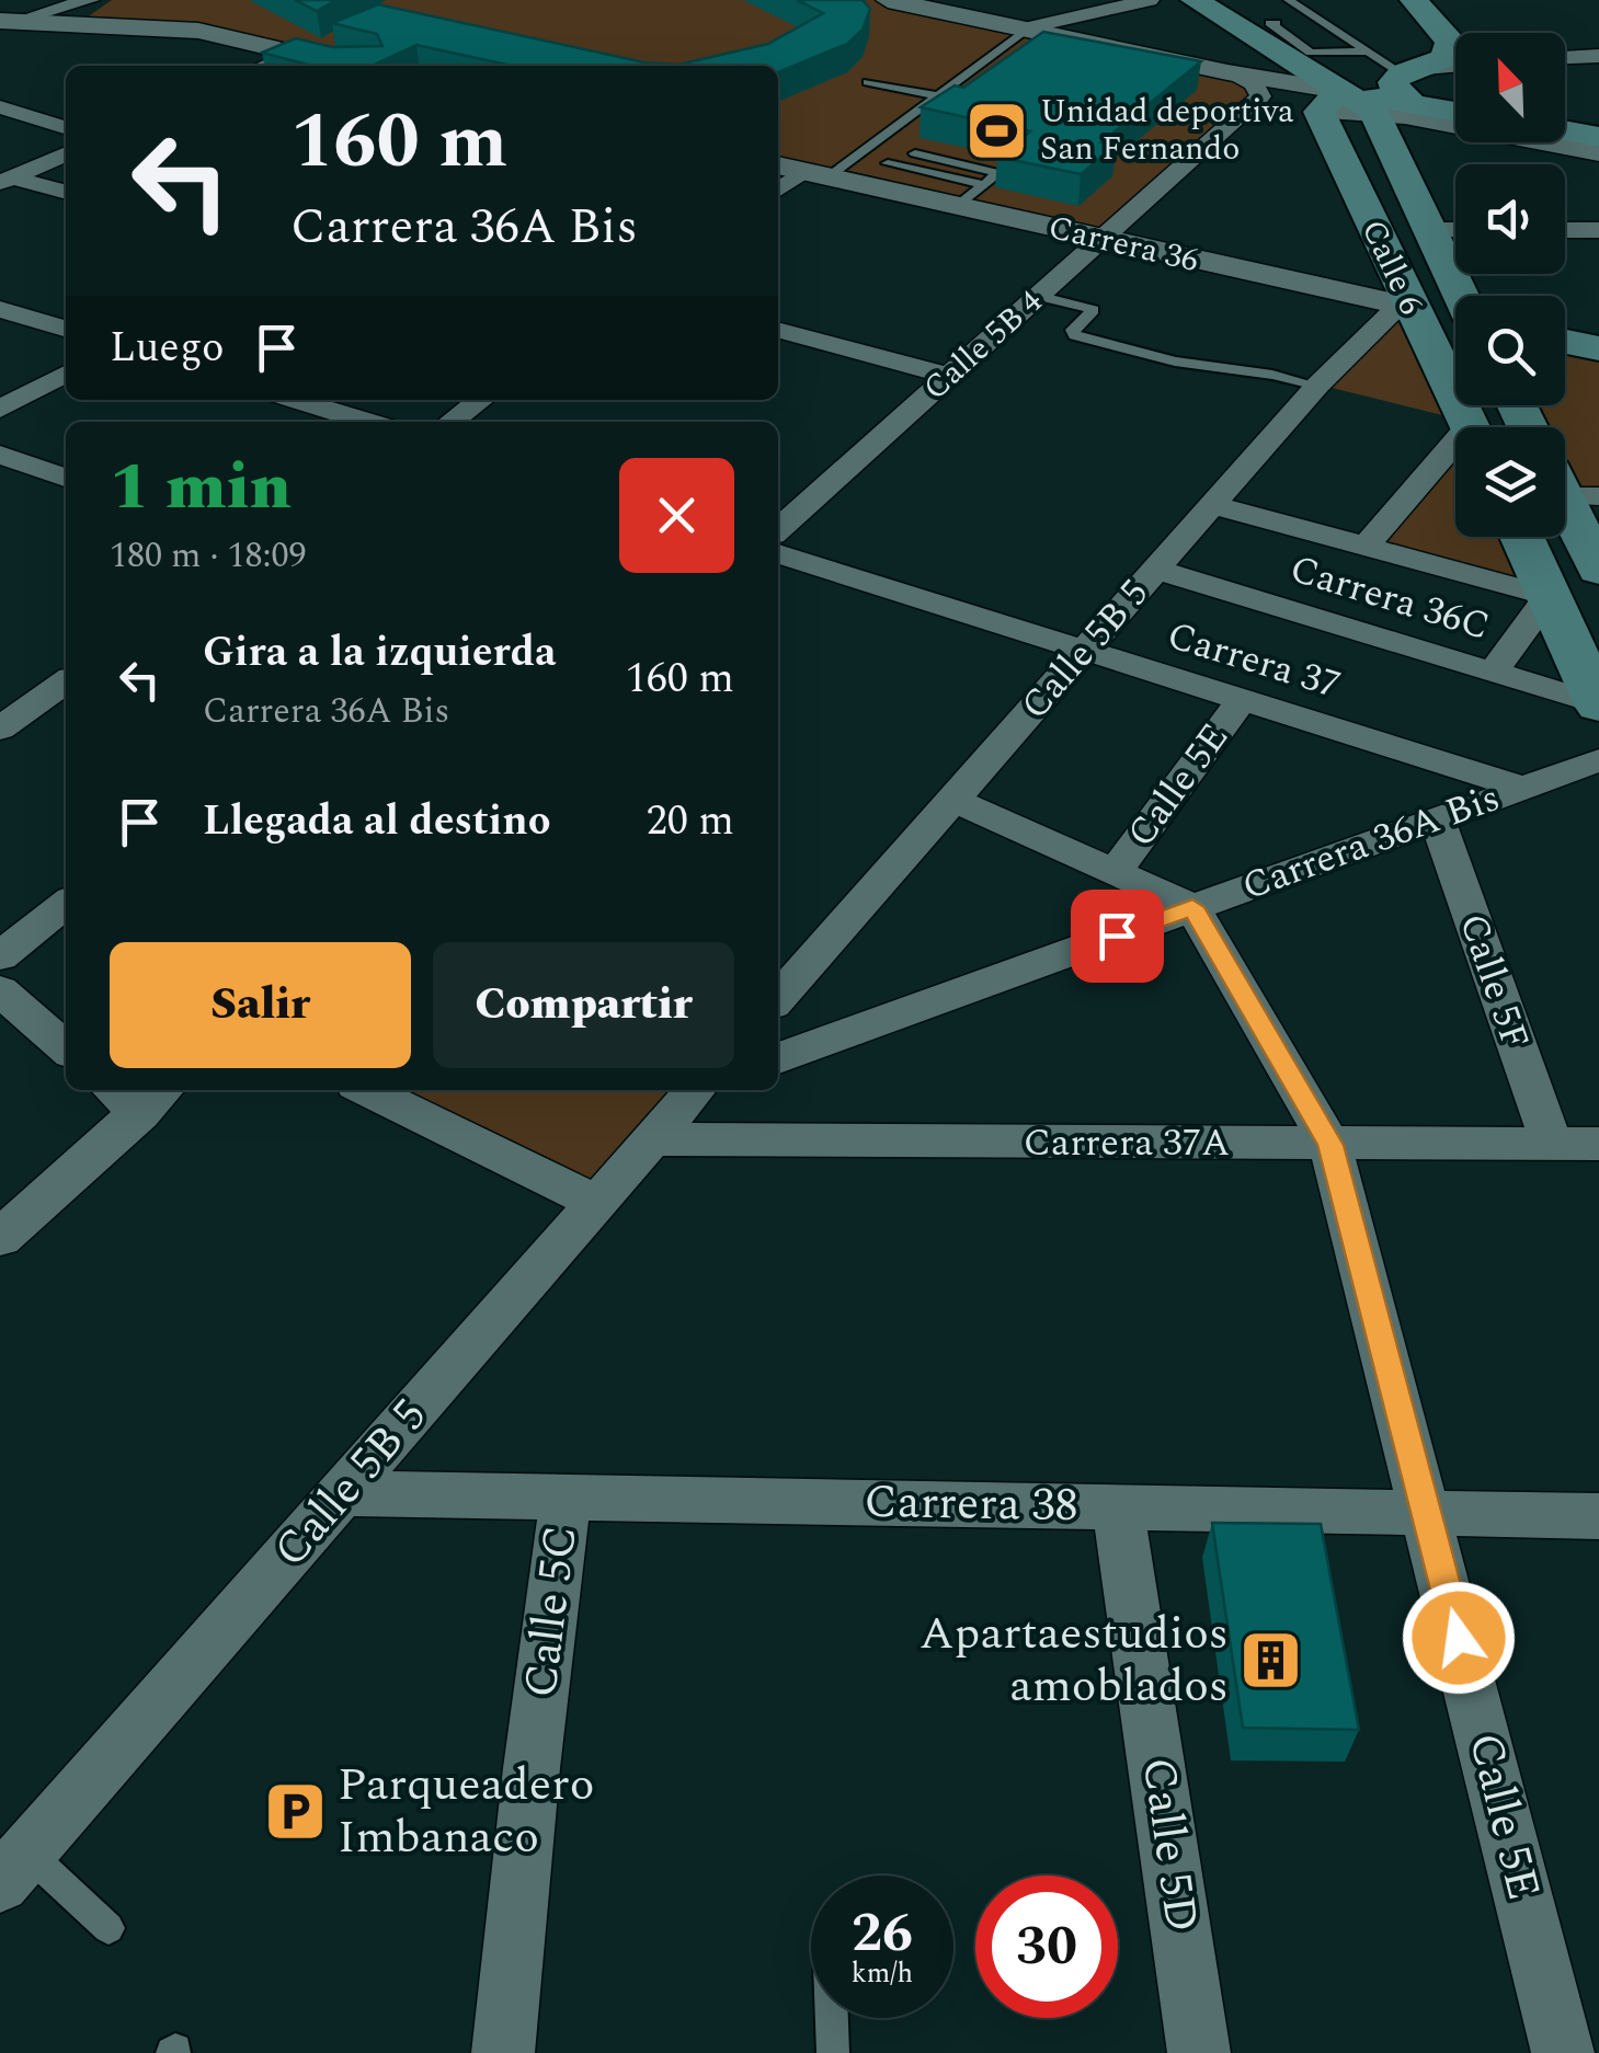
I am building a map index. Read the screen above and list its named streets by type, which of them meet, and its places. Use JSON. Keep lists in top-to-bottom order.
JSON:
{
  "streets": {
    "main road": ["Carrera 36", "Calle 6"],
    "street": [
      "Calle 5B 4",
      "Carrera 36C",
      "Calle 5B 5",
      "Carrera 37",
      "Calle 5E",
      "Carrera 36A Bis",
      "Calle 5F",
      "Carrera 37A",
      "Carrera 38",
      "Calle 5C",
      "Calle 5D"
    ]
  },
  "crossings": [
    ["Carrera 36", "Calle 6"],
    ["Carrera 36", "Calle 5B 4"],
    ["Carrera 36", "Calle 5B 5"],
    ["Calle 6", "Calle 5B 5"],
    ["Carrera 36C", "Calle 5B 5"],
    ["Calle 5B 5", "Carrera 37"],
    ["Calle 5B 5", "Carrera 37A"],
    ["Calle 5B 5", "Carrera 38"],
    ["Carrera 37", "Calle 5E"],
    ["Carrera 37", "Carrera 36A Bis"],
    ["Calle 5E", "Carrera 36A Bis"],
    ["Calle 5E", "Carrera 37A"],
    ["Calle 5E", "Carrera 38"],
    ["Carrera 36A Bis", "Calle 5F"],
    ["Calle 5F", "Carrera 37A"],
    ["Carrera 38", "Calle 5C"],
    ["Carrera 38", "Calle 5D"]
  ],
  "places": {
    "sports": ["Unidad deportiva San Fernando"],
    "building": ["Apartaestudios amoblados"],
    "parking": ["Parqueadero Imbanaco"]
  },
  "north": "top left",
  "page": {
    "turn": ["160 m", "Carrera 36A Bis"],
    "then": "Luego",
    "heading": ["1 min", "180 m · 18:09"],
    "list": [
      {
        "name": "Gira a la izquierda",
        "note": "Carrera 36A Bis",
        "value": "160 m"
      },
      {
        "name": "Llegada al destino",
        "value": "20 m"
      }
    ],
    "buttons": ["Salir", "Compartir"],
    "speed": "26 km/h",
    "limit": "30"
  }
}
